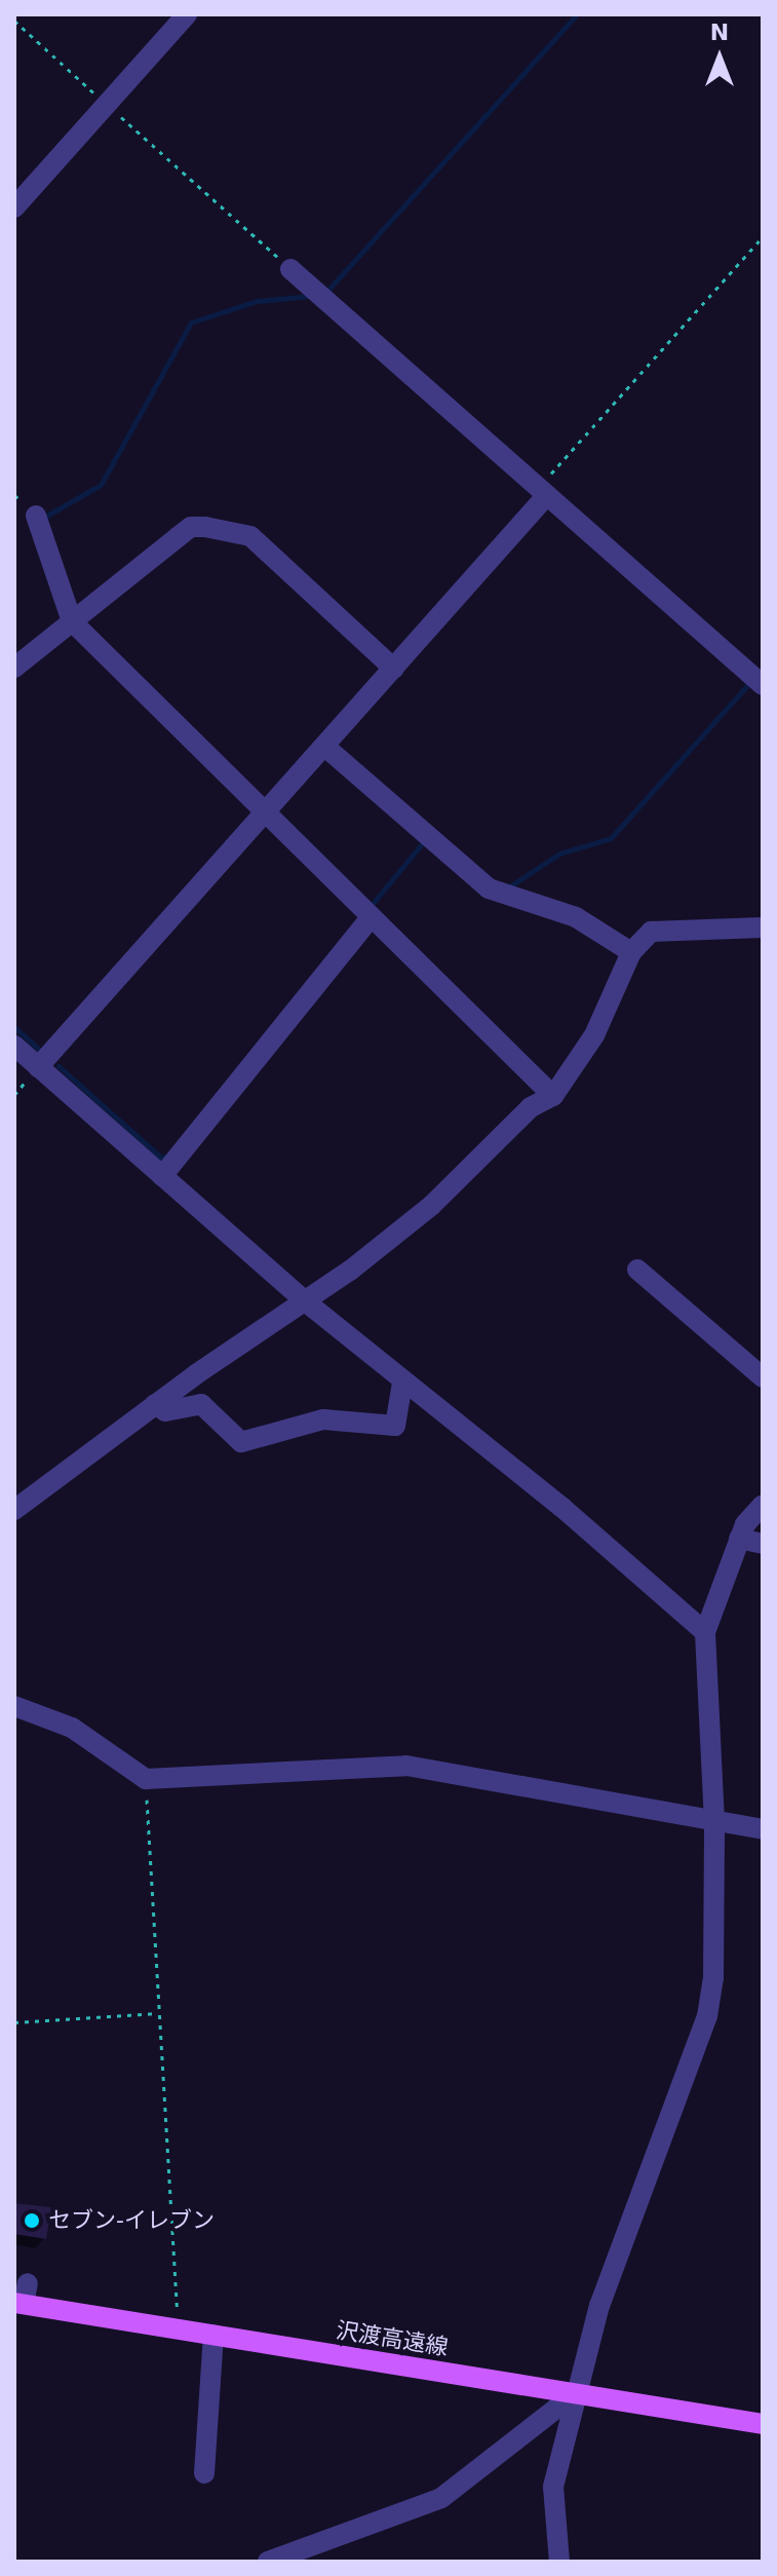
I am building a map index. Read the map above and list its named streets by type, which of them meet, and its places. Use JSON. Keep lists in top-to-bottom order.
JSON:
{
  "streets": {
    "main road": ["沢渡高遠線"]
  },
  "places": ["セブン-イレブン"],
  "north": "top"
}
